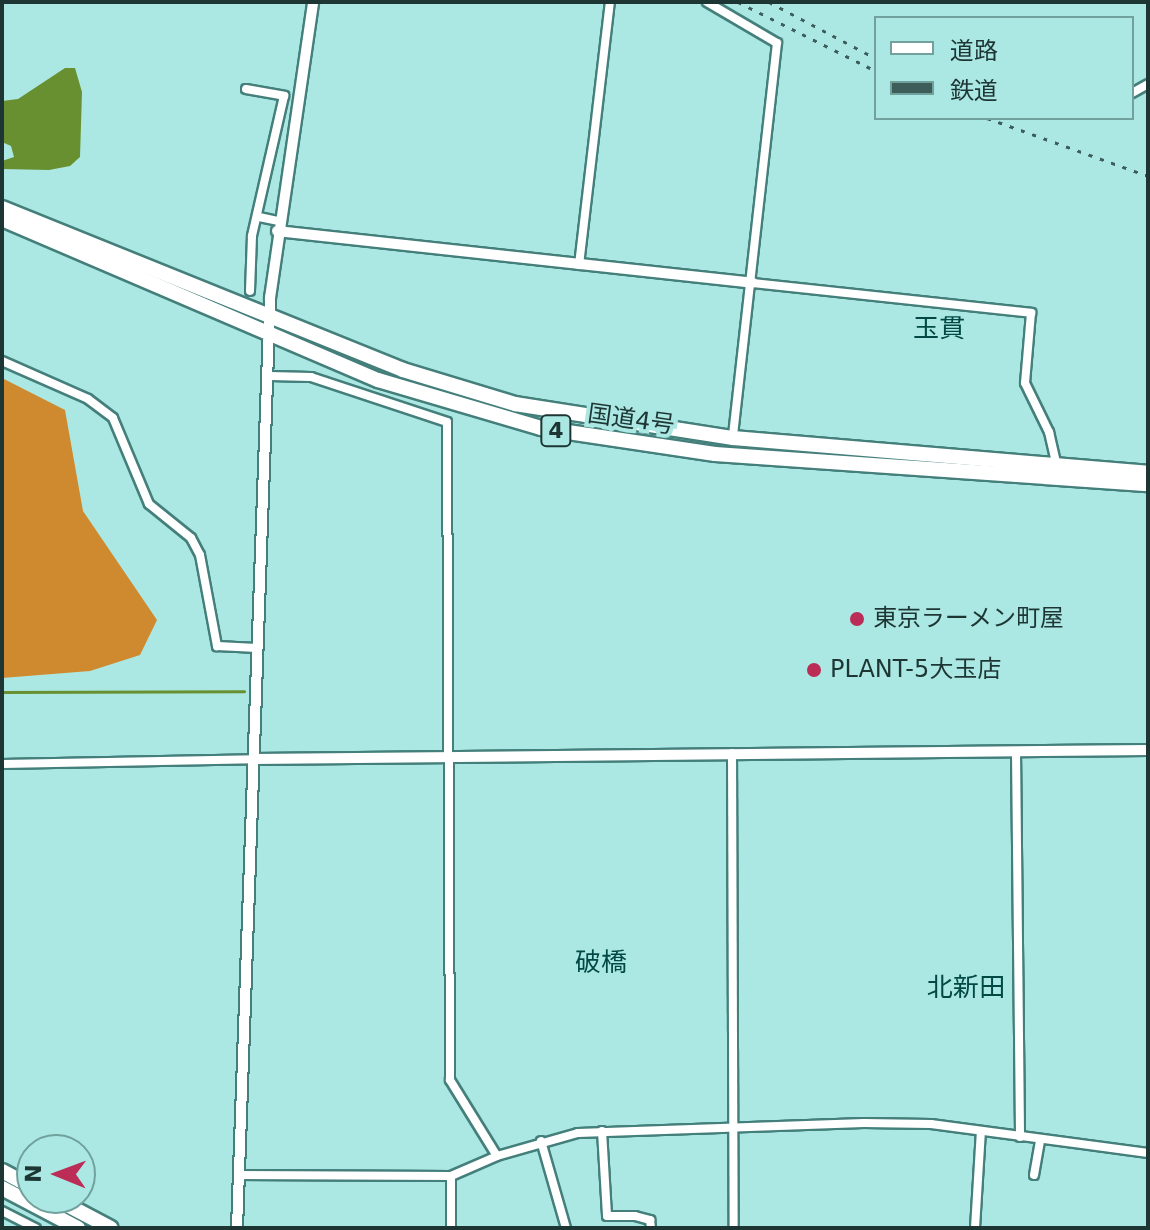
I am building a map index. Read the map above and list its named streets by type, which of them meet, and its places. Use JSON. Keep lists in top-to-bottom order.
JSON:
{
  "streets": {
    "highway": ["国道4号", "4"]
  },
  "districts": ["玉貫", "破橋", "北新田"],
  "places": ["東京ラーメン町屋", "PLANT-5大玉店"],
  "legend": ["道路", "鉄道"],
  "north": "left"
}
